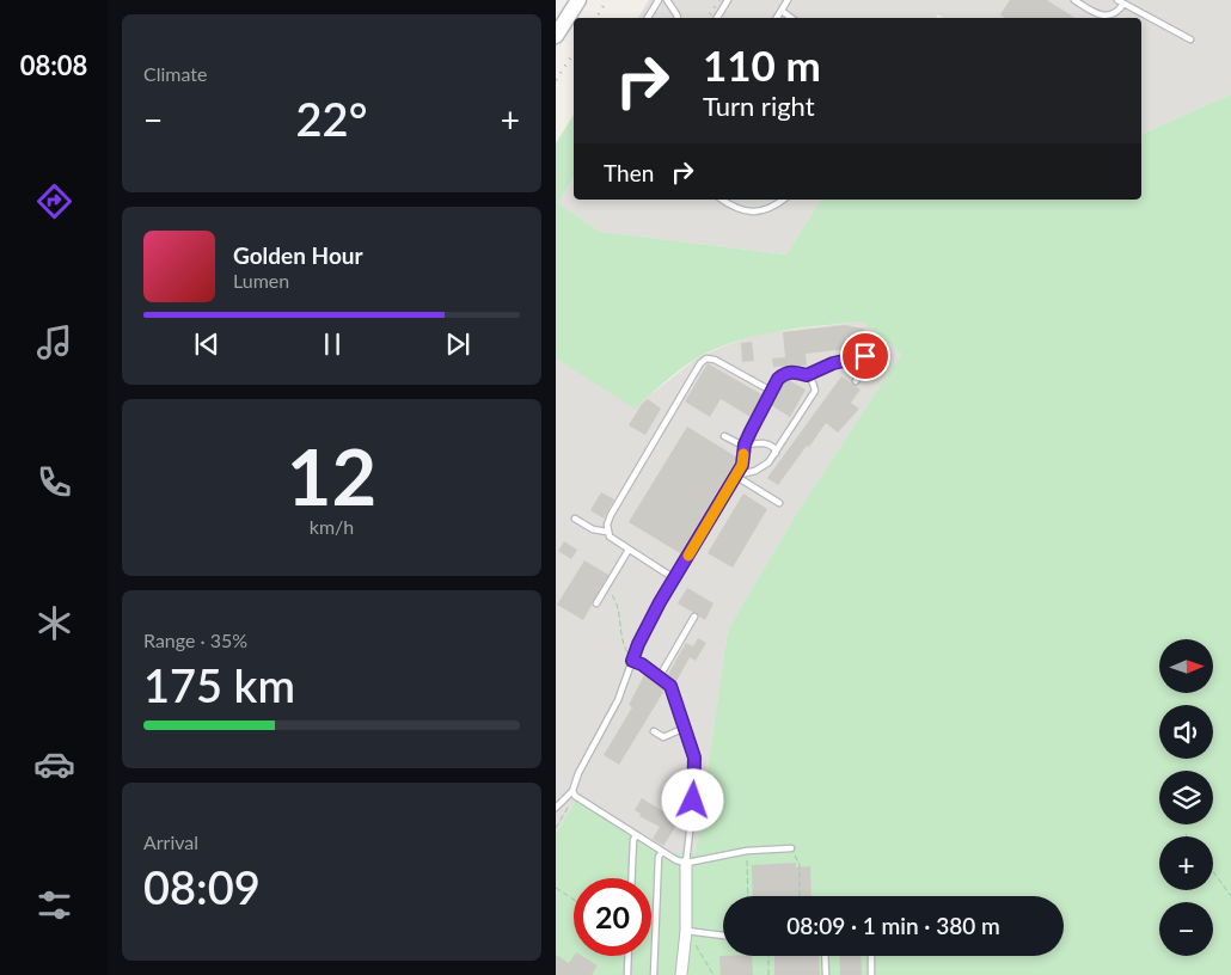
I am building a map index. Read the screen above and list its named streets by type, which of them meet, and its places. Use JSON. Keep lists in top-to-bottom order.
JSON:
{
  "north": "right",
  "page": {
    "tabs": "08:08",
    "tile": [
      "Climate",
      ["12", "km/h"],
      ["Range · 35%", "175 km"],
      ["Arrival", "08:09"]
    ],
    "turn": ["110 m", "Turn right"],
    "heat": ["−", "22°", "+"],
    "then": "Then",
    "song": ["Golden Hour", "Lumen"],
    "map_buttons": ["+", "−"],
    "limit": "20",
    "trip": "08:09 · 1 min · 380 m"
  }
}
